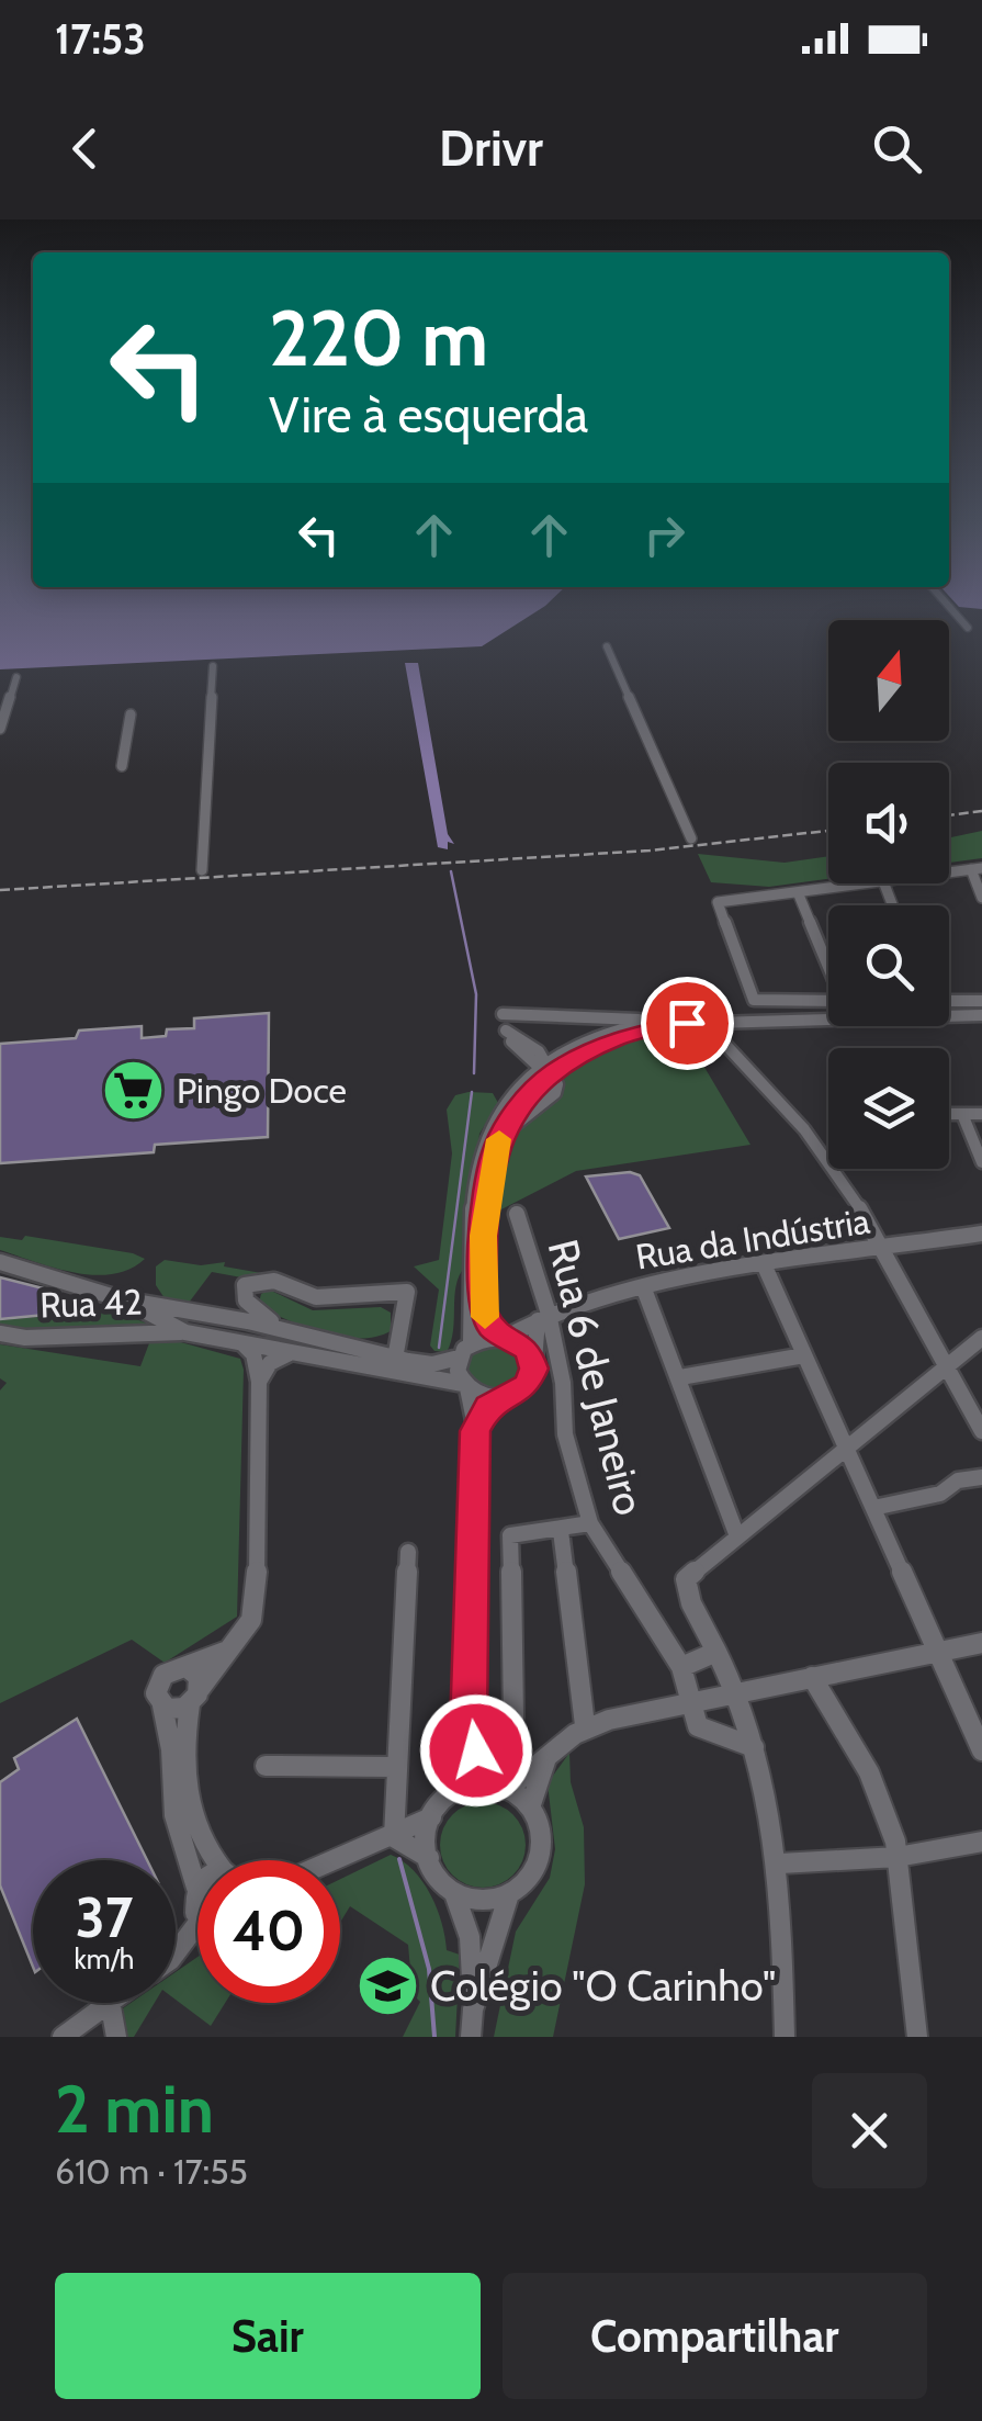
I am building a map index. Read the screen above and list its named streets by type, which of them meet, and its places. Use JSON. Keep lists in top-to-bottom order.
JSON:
{
  "streets": {
    "street": ["Rua da Indústria", "Rua 42", "Rua 6 de Janeiro"]
  },
  "crossings": [
    ["Rua da Indústria", "Rua 6 de Janeiro"]
  ],
  "places": {
    "supermarket": ["Pingo Doce"],
    "school or university": ["Colégio \"O Carinho\""]
  },
  "north": "top",
  "page": {
    "status": "17:53",
    "header": "Drivr",
    "turn": ["220 m", "Vire à esquerda"],
    "speed": "37 km/h",
    "limit": "40",
    "heading": ["2 min", "610 m · 17:55"],
    "buttons": ["Sair", "Compartilhar"]
  }
}
